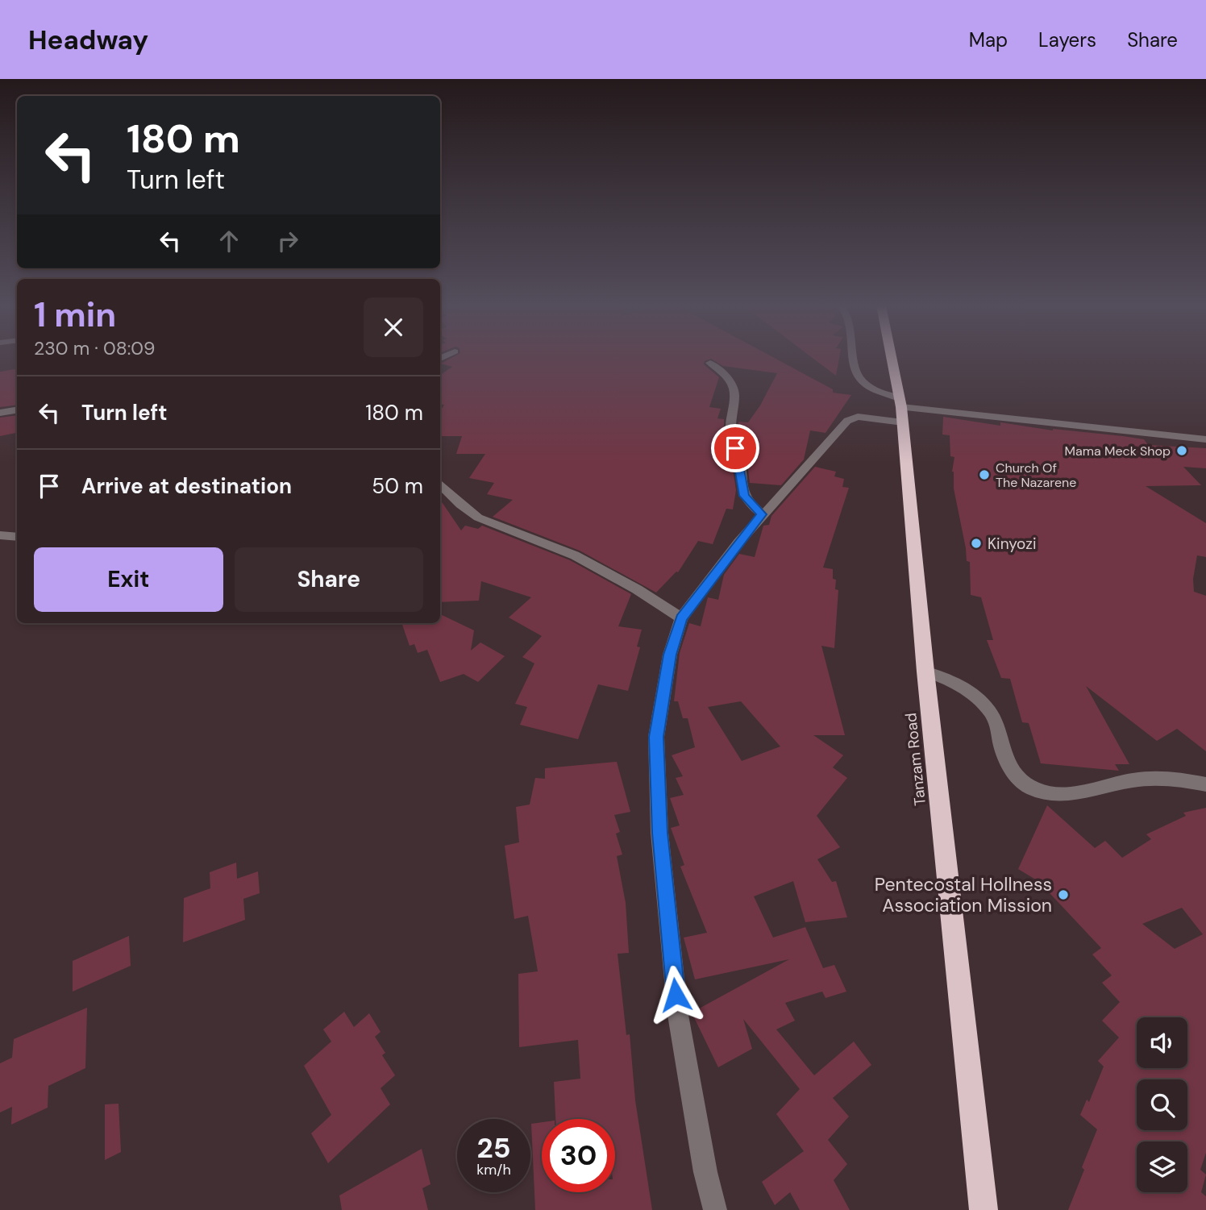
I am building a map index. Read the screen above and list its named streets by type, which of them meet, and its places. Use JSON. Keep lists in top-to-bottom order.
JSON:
{
  "streets": {
    "highway": ["Tanzam Road"]
  },
  "places": [
    "Mama Meck Shop",
    "Church Of The Nazarene",
    "Kinyozi",
    "Pentecostal Hollness Association Mission"
  ],
  "page": {
    "header": "Headway",
    "nav": ["Map", "Layers", "Share"],
    "turn": ["180 m", "Turn left"],
    "heading": ["1 min", "230 m · 08:09"],
    "list": [
      {
        "name": "Turn left",
        "value": "180 m"
      },
      {
        "name": "Arrive at destination",
        "value": "50 m"
      }
    ],
    "buttons": ["Exit", "Share"],
    "speed": "25 km/h",
    "limit": "30"
  }
}
